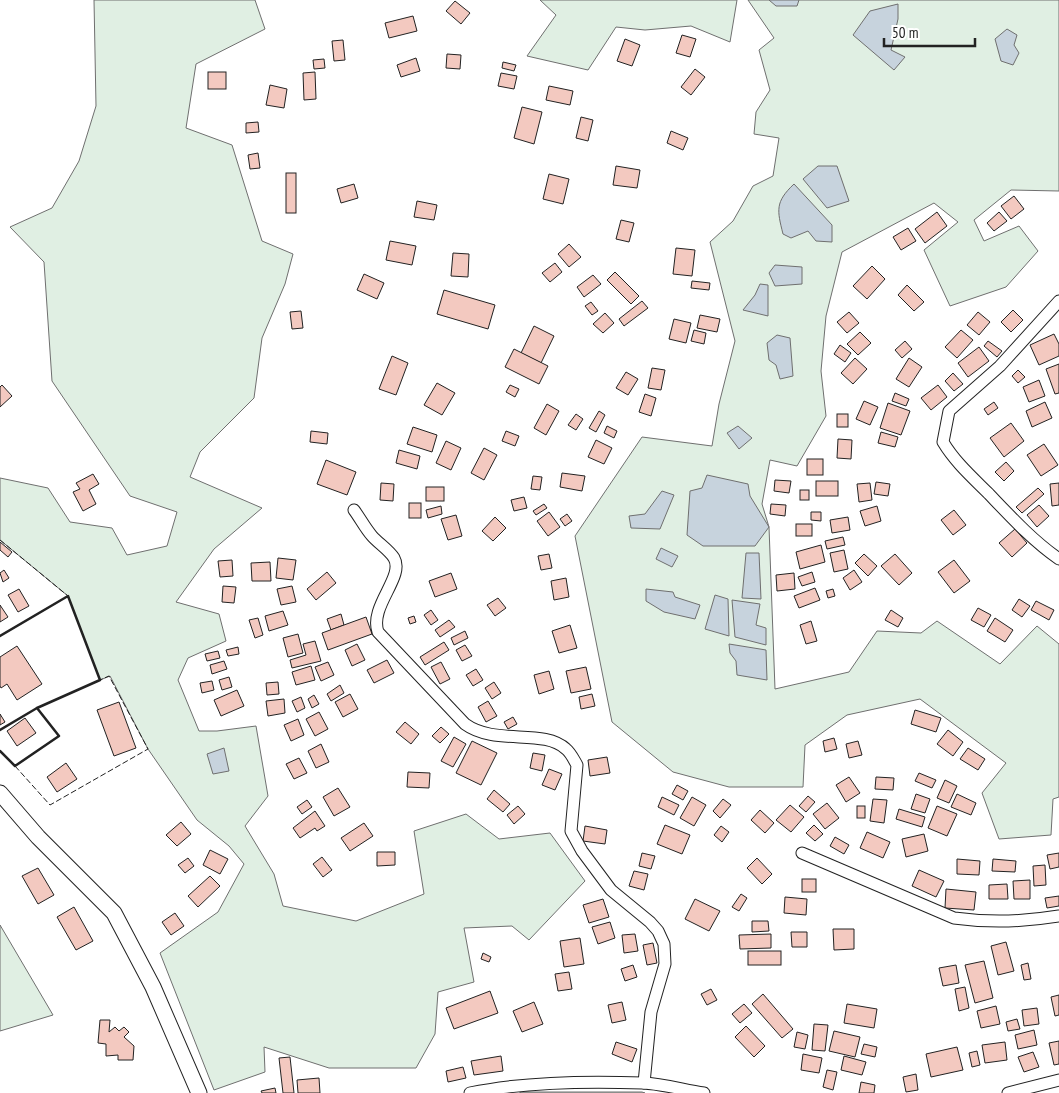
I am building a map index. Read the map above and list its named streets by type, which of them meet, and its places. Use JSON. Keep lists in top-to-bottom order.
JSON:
{
  "scale_bar": "50 m"
}
